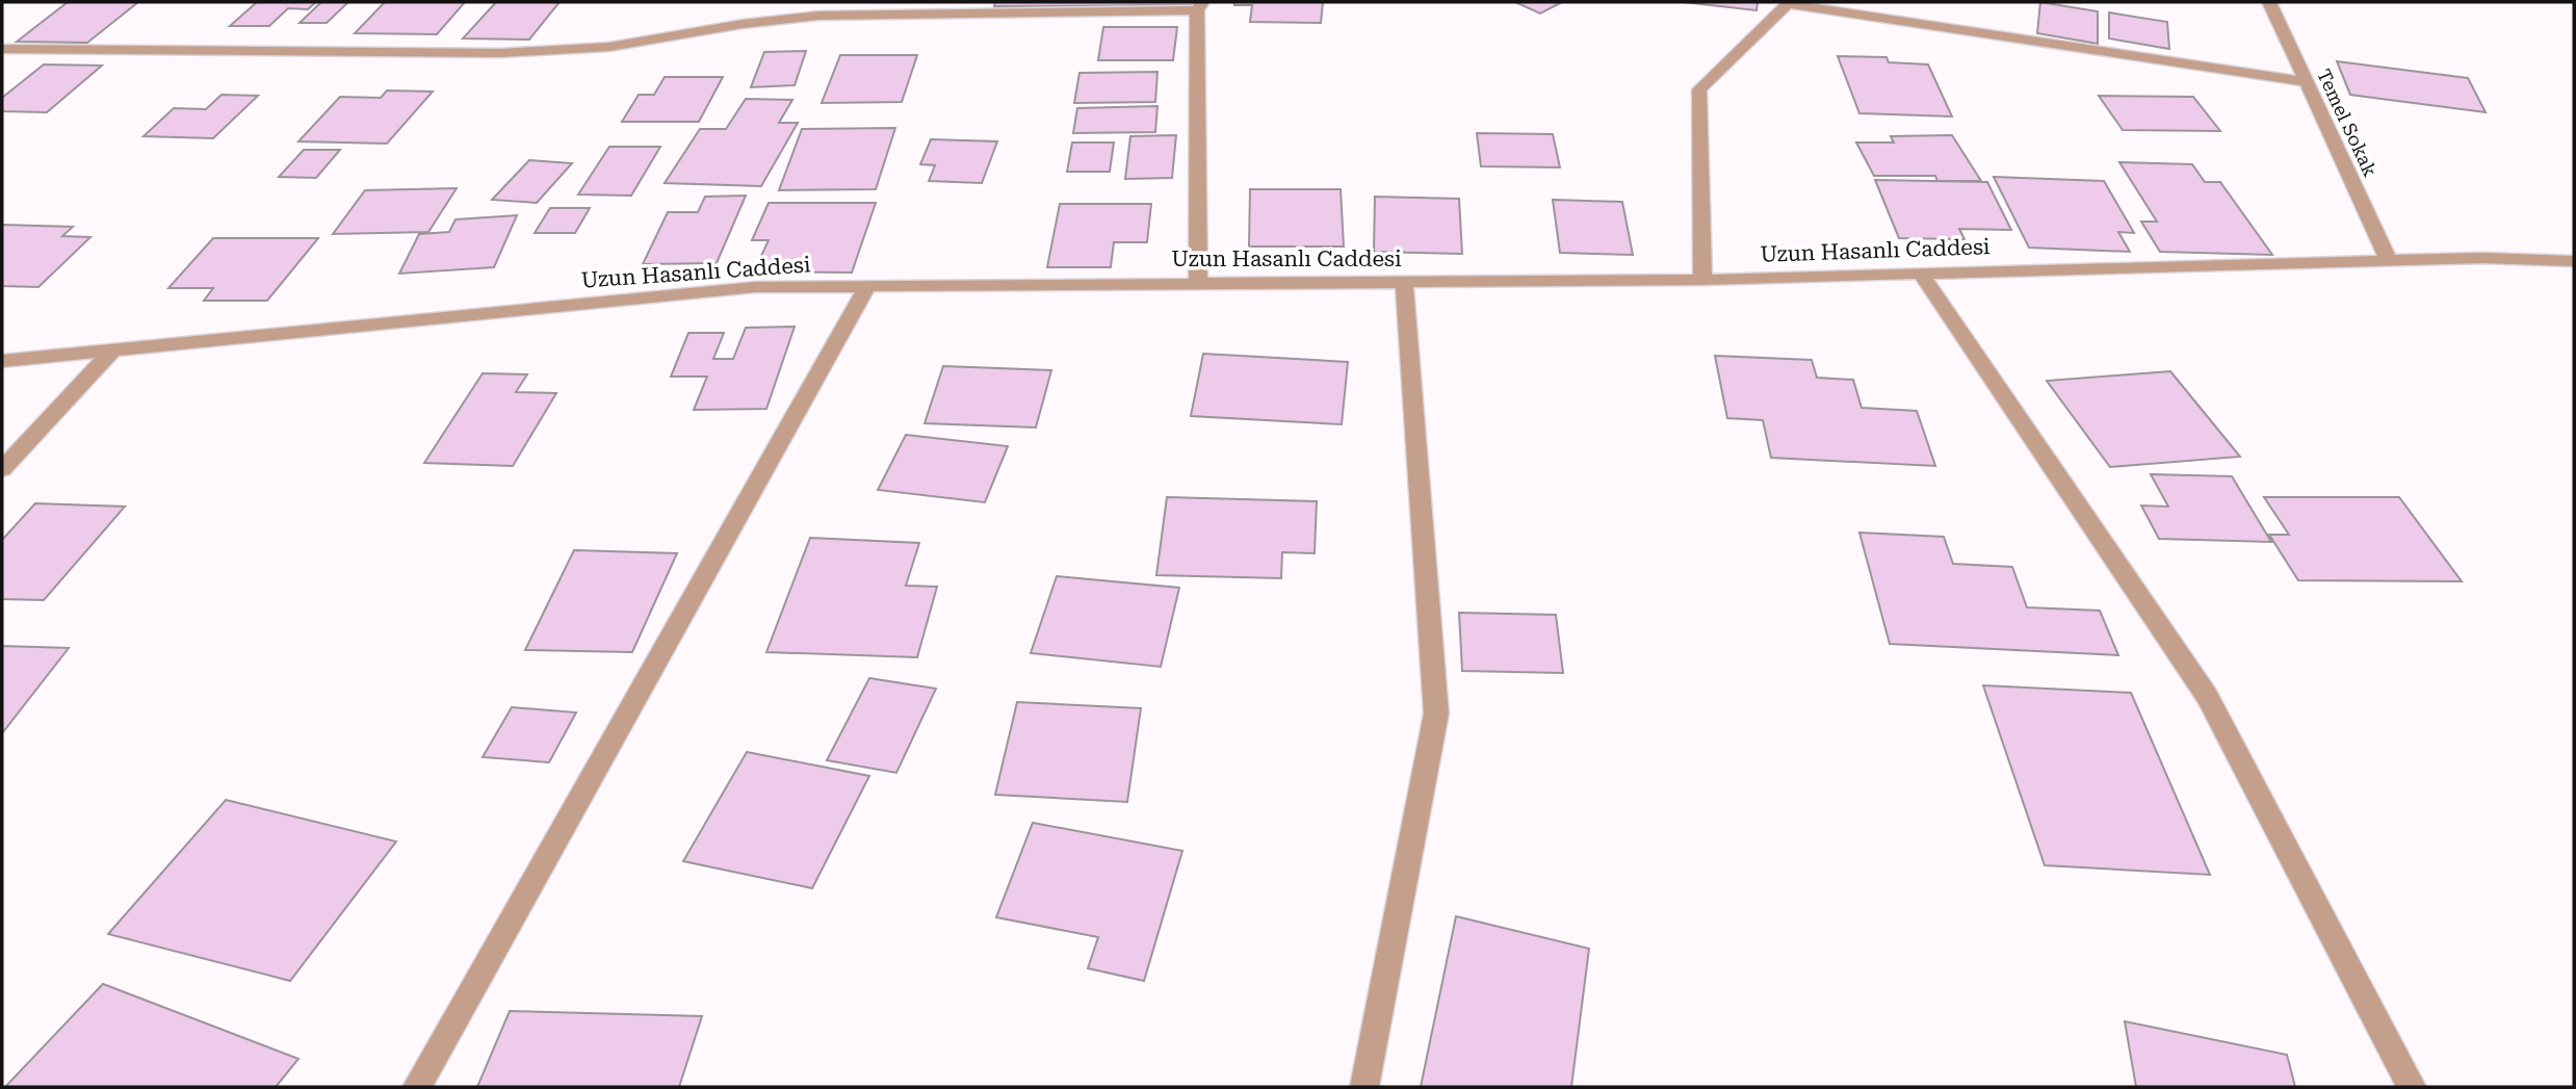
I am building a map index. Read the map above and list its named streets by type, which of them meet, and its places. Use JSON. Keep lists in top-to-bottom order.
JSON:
{
  "streets": {
    "street": ["Temel Sokak", "Uzun Hasanlı Caddesi"]
  },
  "crossings": [
    ["Temel Sokak", "Uzun Hasanlı Caddesi"]
  ]
}
